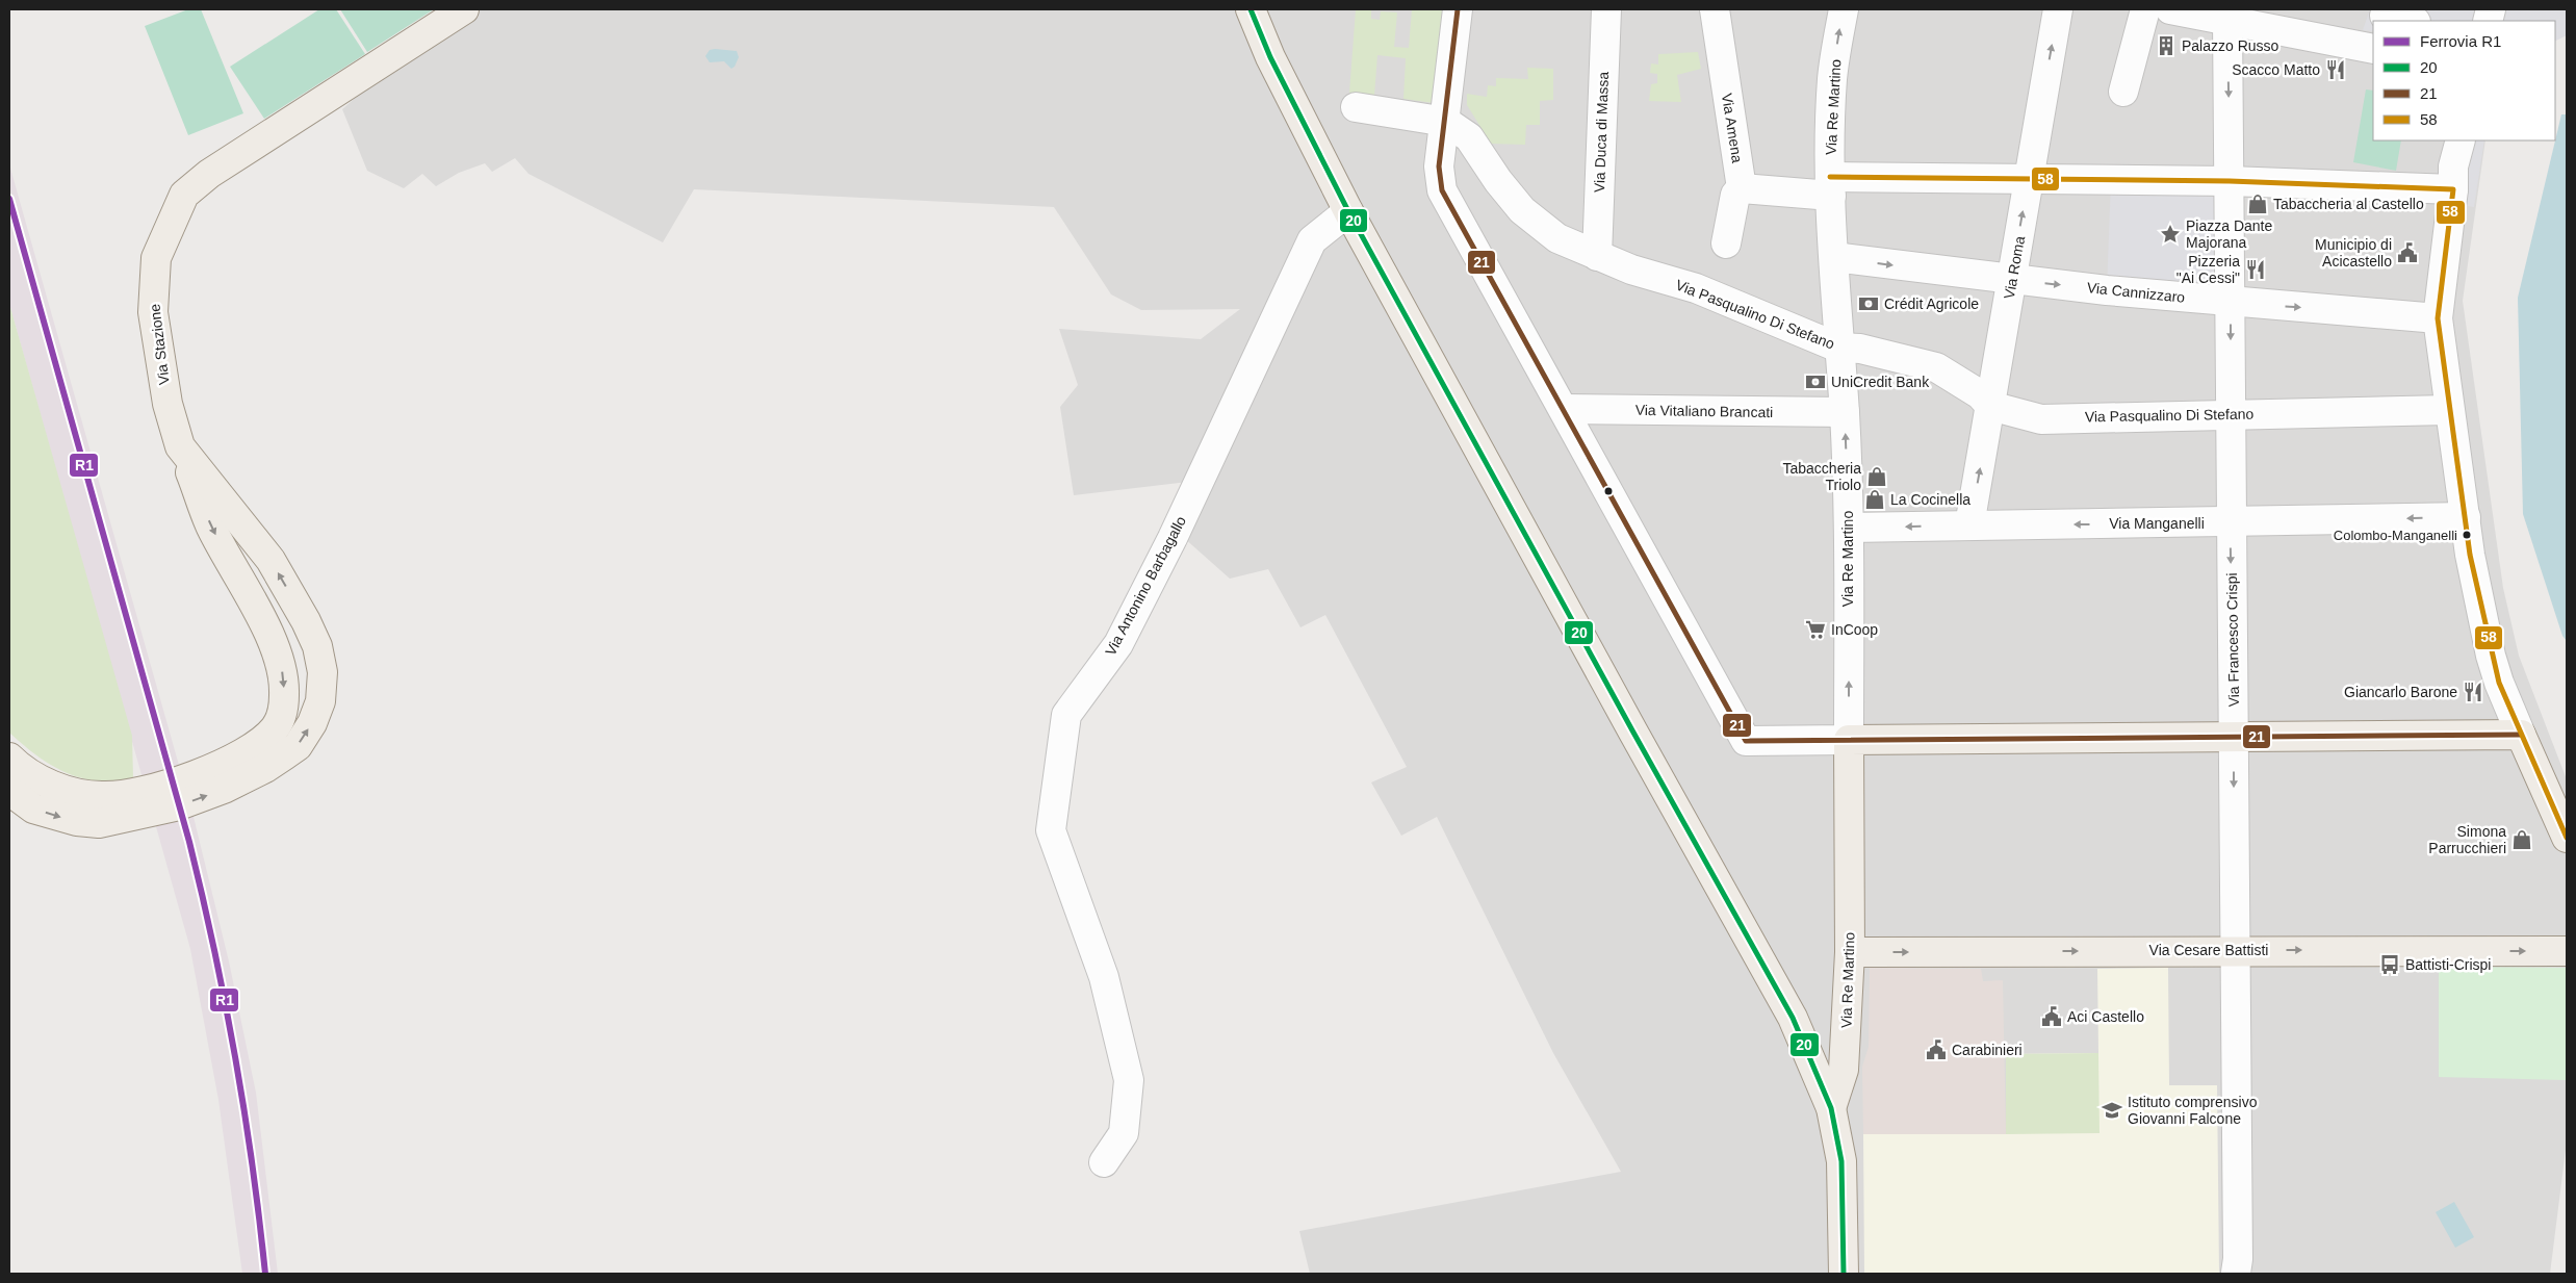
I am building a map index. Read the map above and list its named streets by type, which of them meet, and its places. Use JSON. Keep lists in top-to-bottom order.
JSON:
{
  "streets": {
    "main road": ["Via Re Martino", "Via Stazione", "Via Cesare Battisti"],
    "street": [
      "Via Amena",
      "Via Duca di Massa",
      "Via Roma",
      "Via Cannizzaro",
      "Via Pasqualino Di Stefano",
      "Via Vitaliano Brancati",
      "Via Manganelli",
      "Via Antonino Barbagallo",
      "Via Francesco Crispi"
    ]
  },
  "crossings": [
    ["Via Re Martino", "Via Cannizzaro"],
    ["Via Re Martino", "Via Pasqualino Di Stefano"],
    ["Via Re Martino", "Via Vitaliano Brancati"],
    ["Via Re Martino", "Via Manganelli"],
    ["Via Re Martino", "Via Cesare Battisti"],
    ["Via Duca di Massa", "Via Pasqualino Di Stefano"],
    ["Via Roma", "Via Cannizzaro"],
    ["Via Roma", "Via Pasqualino Di Stefano"],
    ["Via Roma", "Via Manganelli"],
    ["Via Cannizzaro", "Via Francesco Crispi"],
    ["Via Pasqualino Di Stefano", "Via Francesco Crispi"],
    ["Via Manganelli", "Via Francesco Crispi"],
    ["Via Francesco Crispi", "Via Cesare Battisti"]
  ],
  "one_way": ["Via Re Martino", "Via Roma", "Via Manganelli"],
  "places": {
    "building": ["Palazzo Russo"],
    "restaurant": ["Scacco Matto", "Pizzeria \"Ai Cessi\"", "Giancarlo Barone"],
    "shop": [
      "Tabaccheria al Castello",
      "Tabaccheria Triolo",
      "La Cocinella",
      "Simona Parrucchieri"
    ],
    "place": ["Piazza Dante Majorana"],
    "public building": ["Municipio di Acicastello", "Aci Castello", "Carabinieri"],
    "bank": ["Crédit Agricole", "UniCredit Bank"],
    "other": ["Colombo-Manganelli"],
    "supermarket": ["InCoop"],
    "bus stop": ["Battisti-Crispi"],
    "school or university": ["Istituto comprensivo Giovanni Falcone"]
  },
  "lines": [
    "transit line 20",
    "transit line 21",
    "transit line 58",
    "rail line R1"
  ],
  "legend": [
    "Ferrovia R1",
    "20",
    "21",
    "58"
  ]
}
